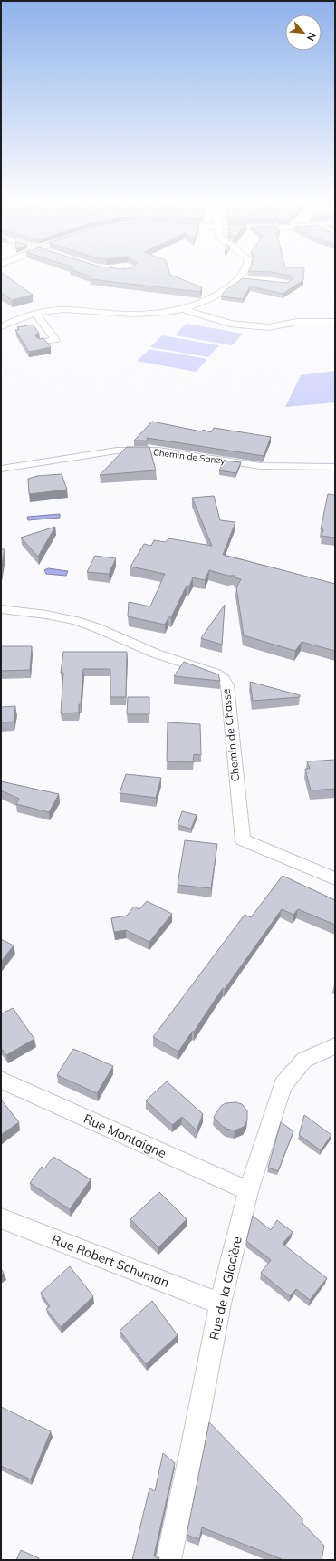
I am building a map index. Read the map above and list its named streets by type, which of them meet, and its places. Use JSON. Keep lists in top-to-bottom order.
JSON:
{
  "streets": {
    "street": [
      "Chemin de Sanzy",
      "Chemin de Chasse",
      "Rue Montaigne",
      "Rue Robert Schuman",
      "Rue de la Glacière"
    ]
  },
  "crossings": [
    ["Rue Montaigne", "Rue de la Glacière"],
    ["Rue Robert Schuman", "Rue de la Glacière"]
  ],
  "north": "bottom right"
}
